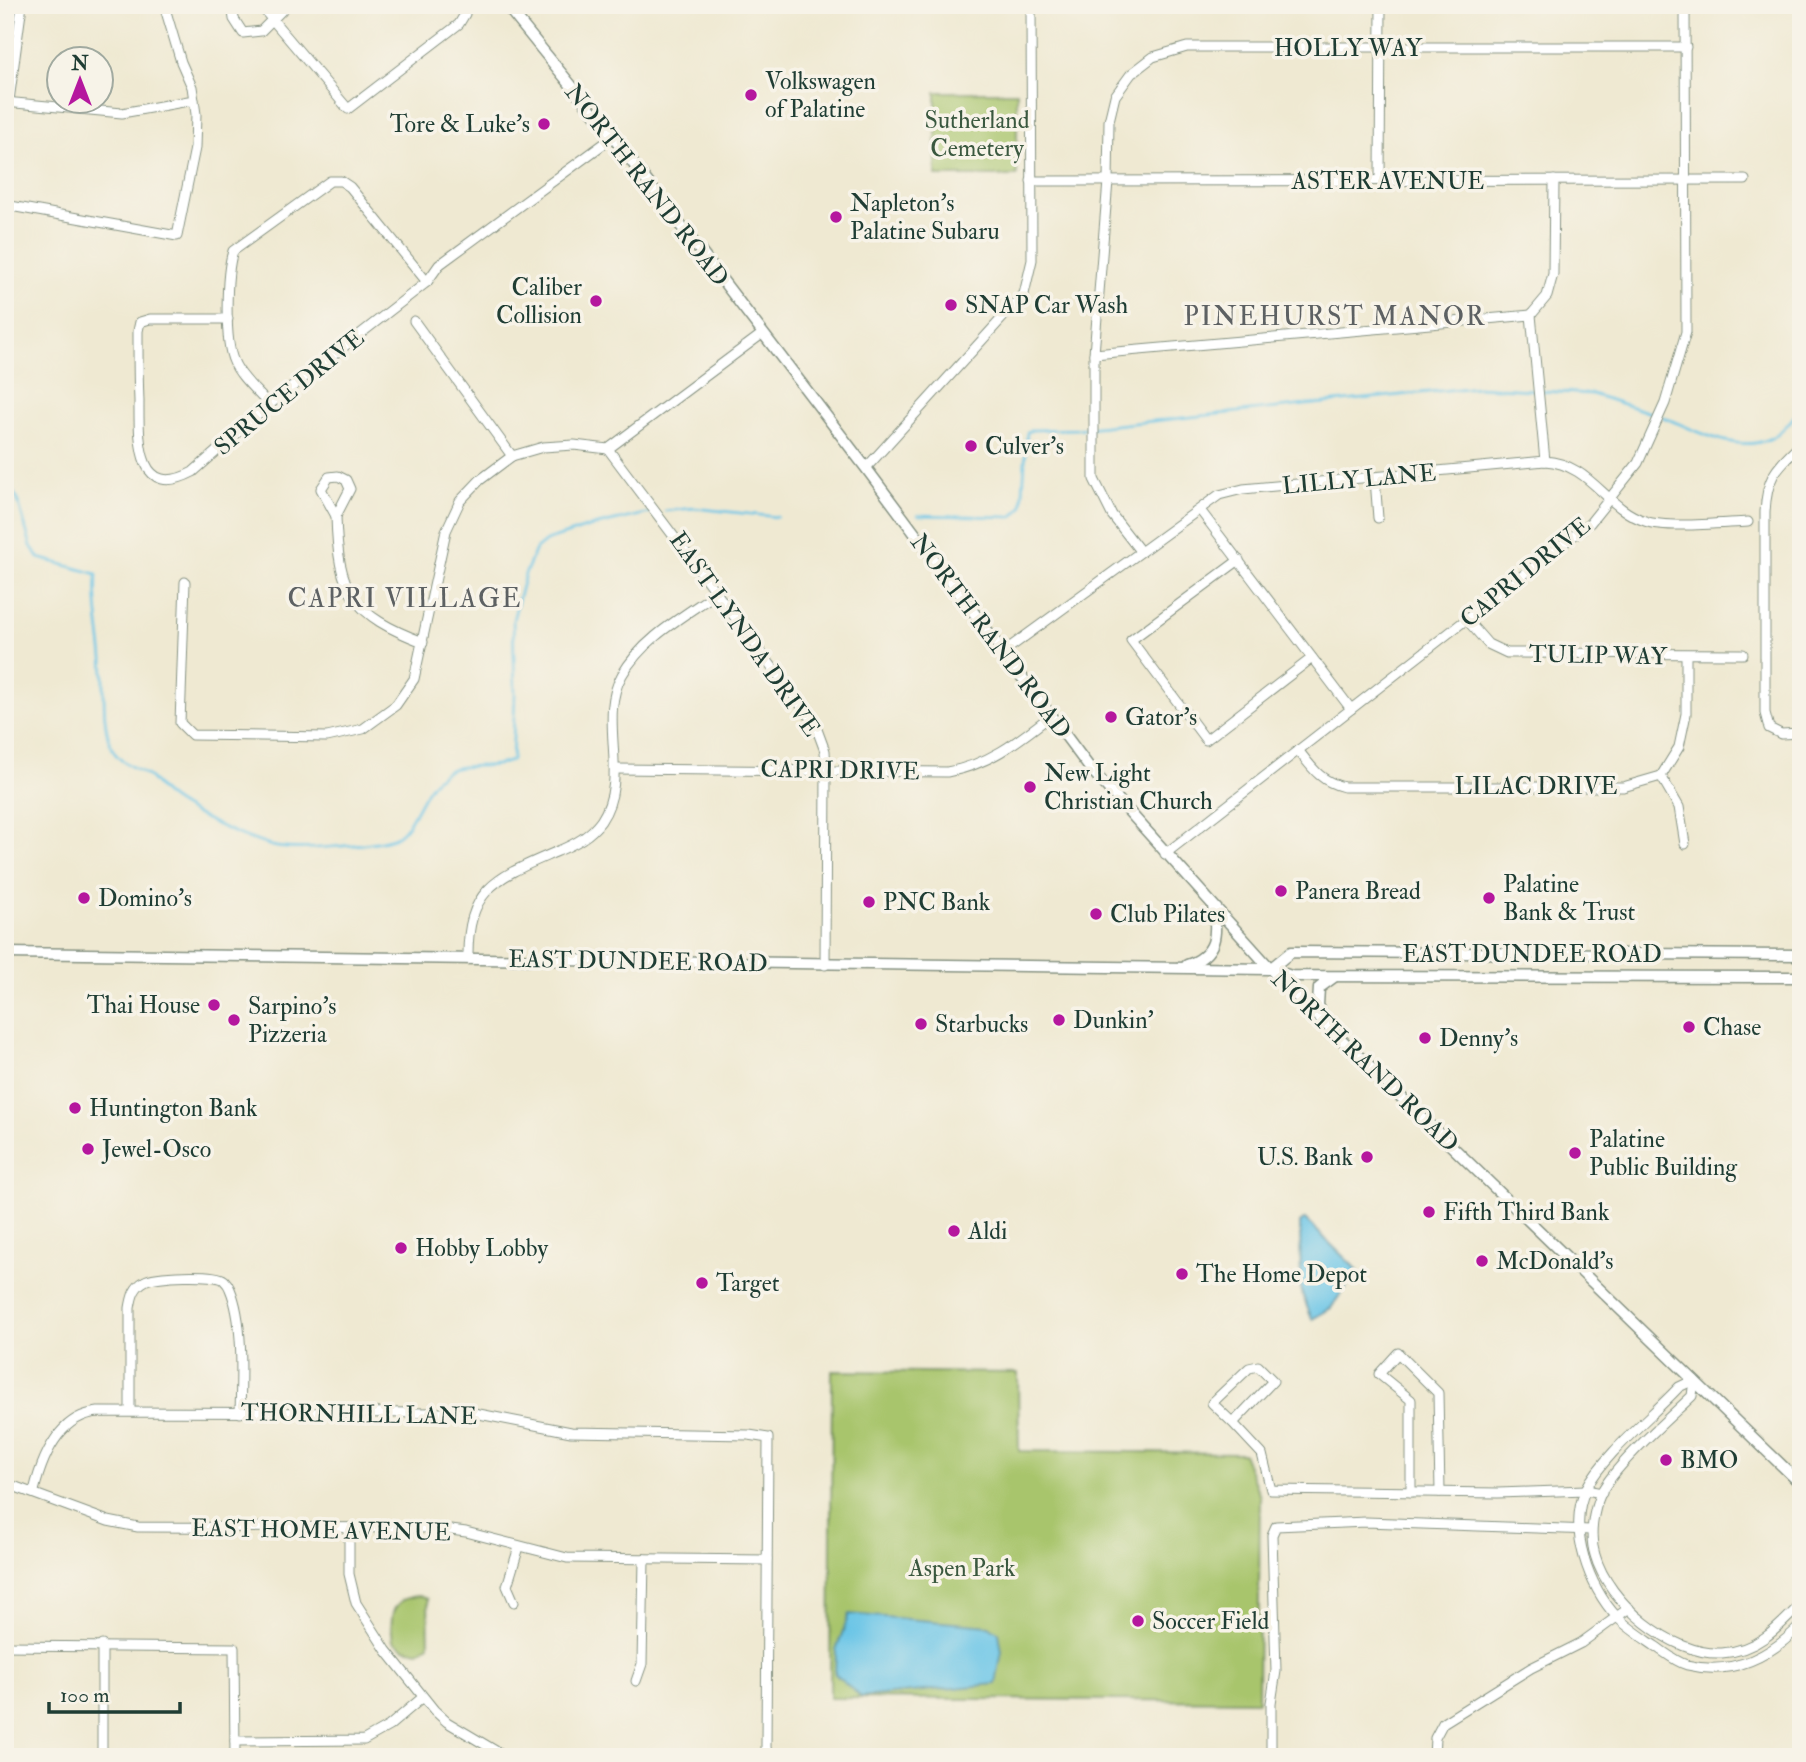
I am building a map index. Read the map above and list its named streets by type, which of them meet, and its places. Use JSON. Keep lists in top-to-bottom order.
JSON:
{
  "streets": {
    "main road": ["NORTH RAND ROAD", "EAST DUNDEE ROAD"],
    "street": [
      "HOLLY WAY",
      "ASTER AVENUE",
      "SPRUCE DRIVE",
      "LILLY LANE",
      "CAPRI DRIVE",
      "EAST LYNDA DRIVE",
      "TULIP WAY",
      "LILAC DRIVE",
      "THORNHILL LANE",
      "EAST HOME AVENUE"
    ]
  },
  "crossings": [
    ["HOLLY WAY", "ASTER AVENUE"],
    ["HOLLY WAY", "LILLY LANE"],
    ["HOLLY WAY", "CAPRI DRIVE"],
    ["ASTER AVENUE", "CAPRI DRIVE"],
    ["NORTH RAND ROAD", "SPRUCE DRIVE"],
    ["NORTH RAND ROAD", "LILLY LANE"],
    ["NORTH RAND ROAD", "CAPRI DRIVE"],
    ["NORTH RAND ROAD", "EAST DUNDEE ROAD"],
    ["LILLY LANE", "CAPRI DRIVE"],
    ["CAPRI DRIVE", "EAST LYNDA DRIVE"],
    ["CAPRI DRIVE", "TULIP WAY"],
    ["CAPRI DRIVE", "LILAC DRIVE"],
    ["EAST LYNDA DRIVE", "EAST DUNDEE ROAD"],
    ["THORNHILL LANE", "EAST HOME AVENUE"]
  ],
  "districts": ["PINEHURST MANOR", "CAPRI VILLAGE"],
  "parks": ["Sutherland Cemetery", "Aspen Park"],
  "places": [
    "Volkswagen of Palatine",
    "Tore & Luke's",
    "Napleton’s Palatine Subaru",
    "Caliber Collision",
    "SNAP Car Wash",
    "Culver's",
    "Gator's",
    "New Light Christian Church",
    "Panera Bread",
    "Domino's",
    "Palatine Bank & Trust",
    "PNC Bank",
    "Club Pilates",
    "Thai House",
    "Sarpino's Pizzeria",
    "Dunkin'",
    "Starbucks",
    "Chase",
    "Denny's",
    "Huntington Bank",
    "Jewel-Osco",
    "Palatine Public Building",
    "U.S. Bank",
    "Fifth Third Bank",
    "Aldi",
    "Hobby Lobby",
    "McDonald's",
    "The Home Depot",
    "Target",
    "BMO",
    "Soccer Field"
  ],
  "scale_bar": "100 m",
  "north": "top"
}
